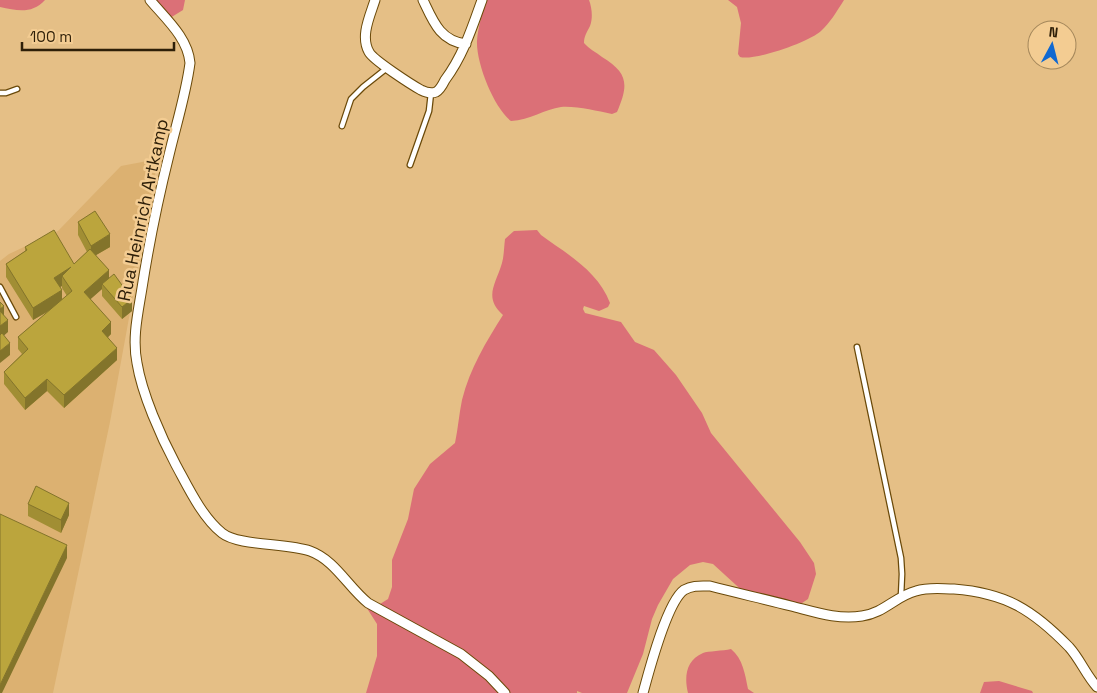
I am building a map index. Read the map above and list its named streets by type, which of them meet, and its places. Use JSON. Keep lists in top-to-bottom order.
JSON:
{
  "streets": {
    "street": ["Rua Heinrich Artkamp"]
  },
  "scale_bar": "100 m",
  "north": "top"
}
